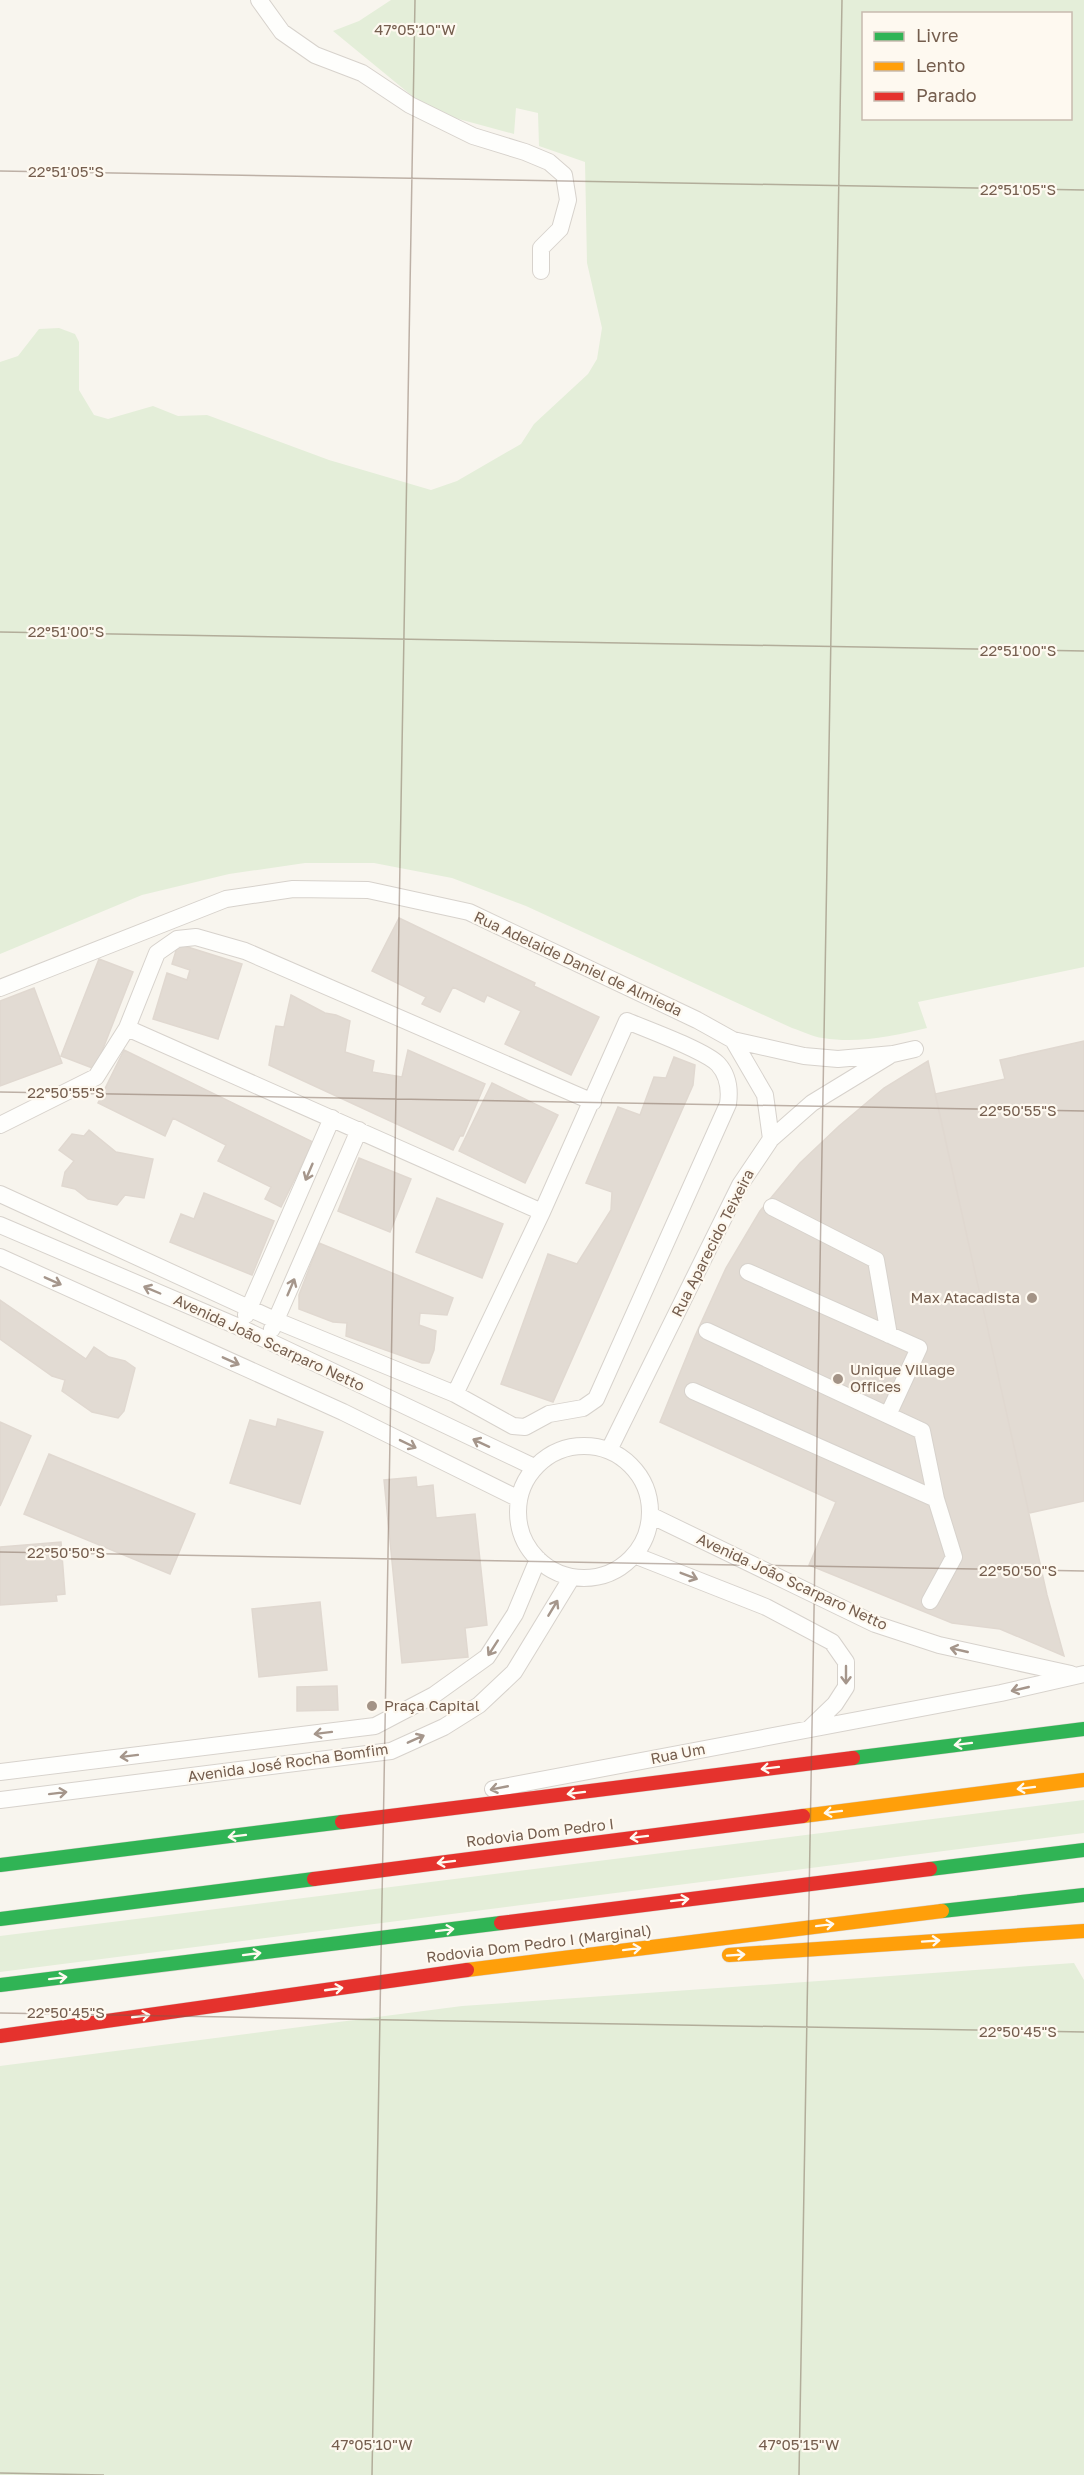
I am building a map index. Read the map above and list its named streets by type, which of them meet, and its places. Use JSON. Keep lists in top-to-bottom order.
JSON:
{
  "streets": {
    "highway": ["Rodovia Dom Pedro I", "Rodovia Dom Pedro I (Marginal)"],
    "street": [
      "Rua Adelaide Daniel de Almieda",
      "Rua Aparecido Teixeira",
      "Avenida João Scarparo Netto",
      "Rua Um",
      "Avenida José Rocha Bomfim"
    ]
  },
  "crossings": [
    ["Rua Adelaide Daniel de Almieda", "Rua Aparecido Teixeira"],
    ["Rua Aparecido Teixeira", "Avenida João Scarparo Netto"],
    ["Rua Aparecido Teixeira", "Avenida José Rocha Bomfim"],
    ["Avenida João Scarparo Netto", "Rua Um"],
    ["Avenida João Scarparo Netto", "Avenida José Rocha Bomfim"]
  ],
  "one_way": ["Rua Um"],
  "places": ["Max Atacadista", "Unique Village Offices", "Praça Capital"],
  "legend": ["Livre", "Lento", "Parado"],
  "coordinates": [
    "47°05'10\"W",
    "22°51'05\"S",
    "22°51'00\"S",
    "22°50'55\"S",
    "22°50'50\"S",
    "22°50'45\"S",
    "47°05'15\"W"
  ]
}
